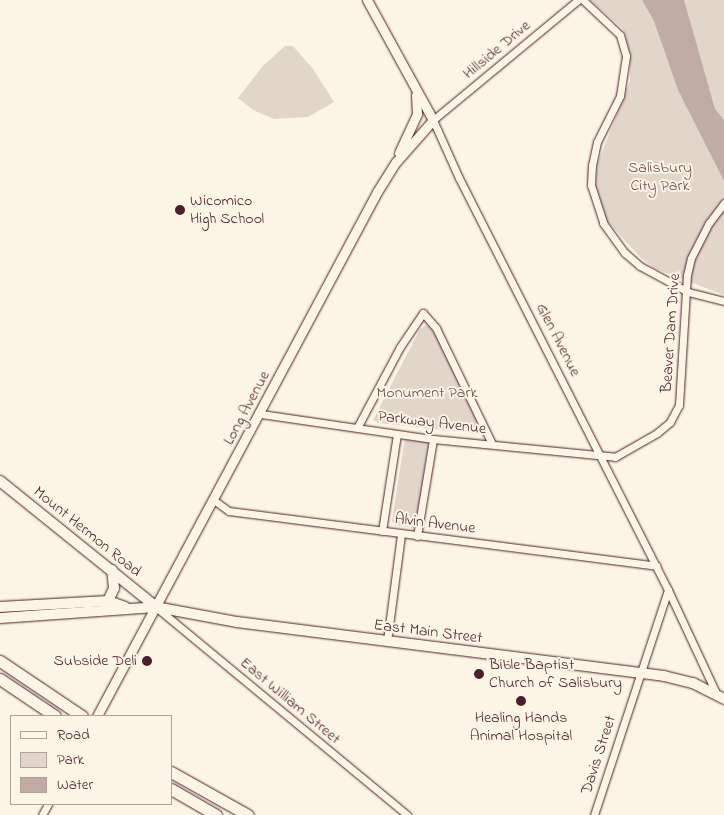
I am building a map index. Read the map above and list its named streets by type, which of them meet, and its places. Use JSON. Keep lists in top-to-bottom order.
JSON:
{
  "streets": {
    "main road": ["Mount Hermon Road", "East Main Street"],
    "street": [
      "Hillside Drive",
      "Beaver Dam Drive",
      "Glen Avenue",
      "Long Avenue",
      "Parkway Avenue",
      "Alvin Avenue",
      "East William Street",
      "Davis Street"
    ]
  },
  "crossings": [
    ["Hillside Drive", "Glen Avenue"],
    ["Hillside Drive", "Long Avenue"],
    ["Beaver Dam Drive", "Glen Avenue"],
    ["Beaver Dam Drive", "Parkway Avenue"],
    ["Glen Avenue", "Long Avenue"],
    ["Glen Avenue", "Parkway Avenue"],
    ["Glen Avenue", "Alvin Avenue"],
    ["Glen Avenue", "East Main Street"],
    ["Glen Avenue", "Davis Street"],
    ["Long Avenue", "Parkway Avenue"],
    ["Long Avenue", "Alvin Avenue"],
    ["Long Avenue", "Mount Hermon Road"],
    ["Long Avenue", "East Main Street"],
    ["Long Avenue", "East William Street"],
    ["Mount Hermon Road", "East Main Street"],
    ["Mount Hermon Road", "East William Street"],
    ["East Main Street", "East William Street"],
    ["East Main Street", "Davis Street"]
  ],
  "parks": ["Salisbury City Park", "Monument Park"],
  "places": [
    "Wicomico High School",
    "Subside Deli",
    "Bible Baptist Church of Salisbury",
    "Healing Hands Animal Hospital"
  ],
  "legend": ["Road", "Park", "Water"]
}
